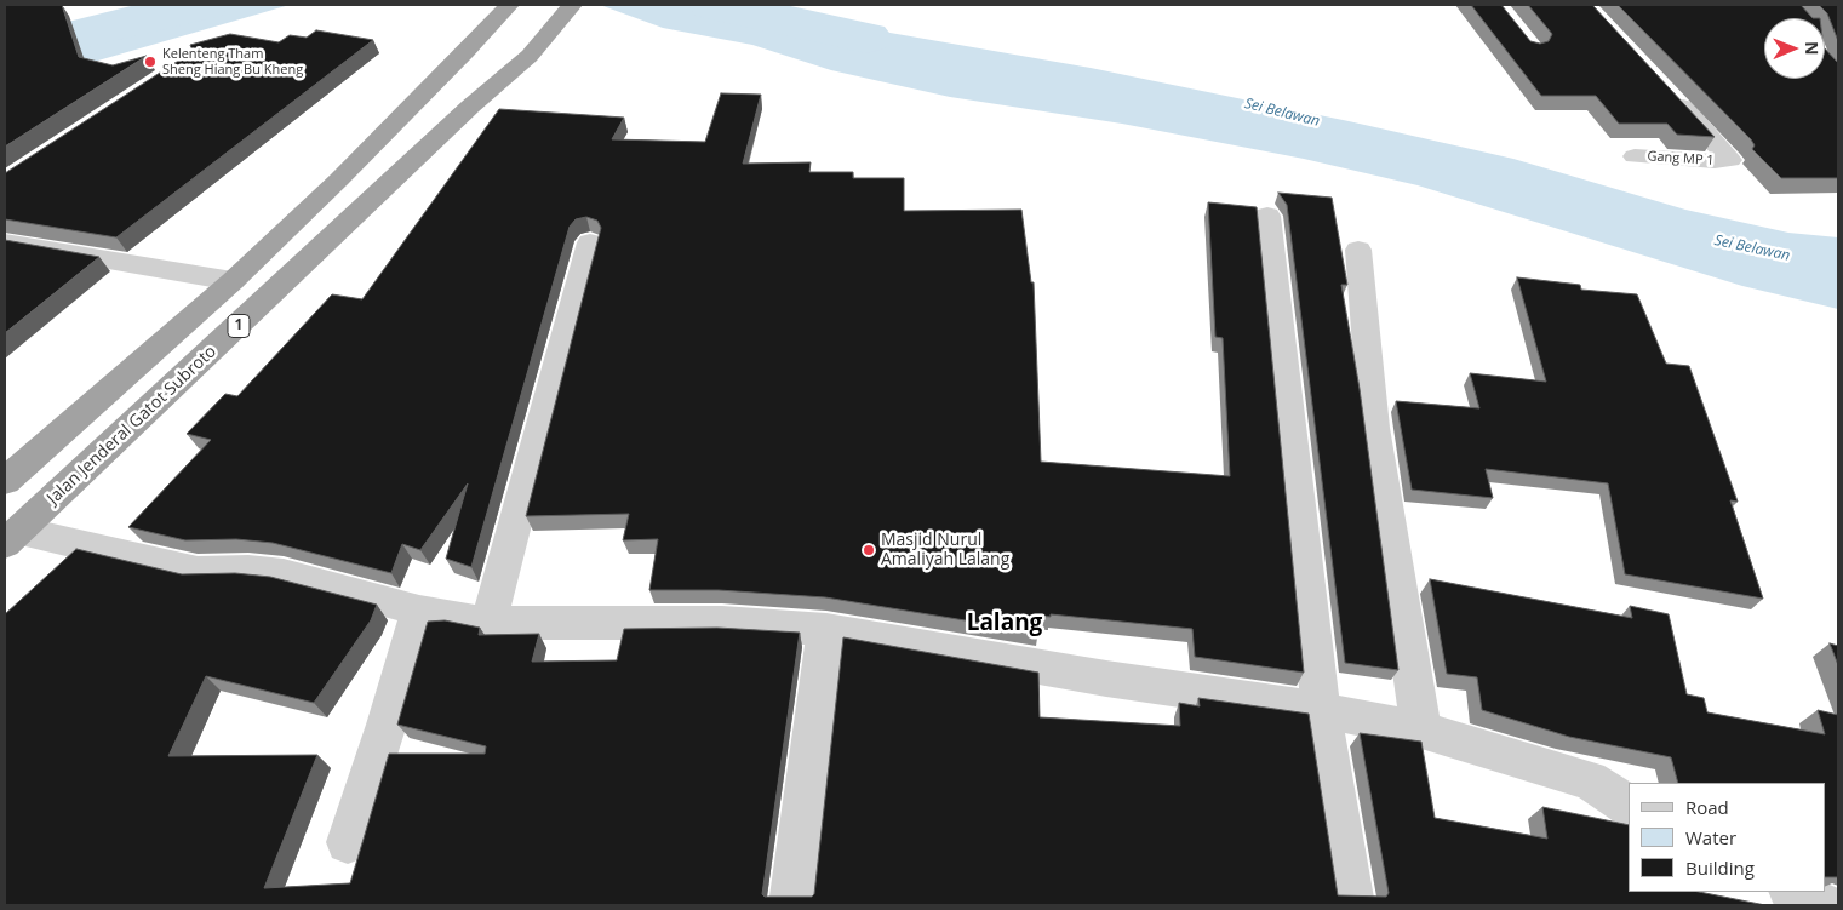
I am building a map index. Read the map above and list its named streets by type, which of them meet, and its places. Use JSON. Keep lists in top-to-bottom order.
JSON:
{
  "streets": {
    "highway": ["1", "Jalan Jenderal Gatot Subroto"],
    "street": ["Gang MP 1"]
  },
  "districts": ["Lalang"],
  "water": ["Sei Belawan"],
  "places": ["Kelenteng Tham Sheng Hiang Bu Kheng", "Masjid Nurul Amaliyah Lalang"],
  "legend": ["Road", "Water", "Building"],
  "north": "right"
}
